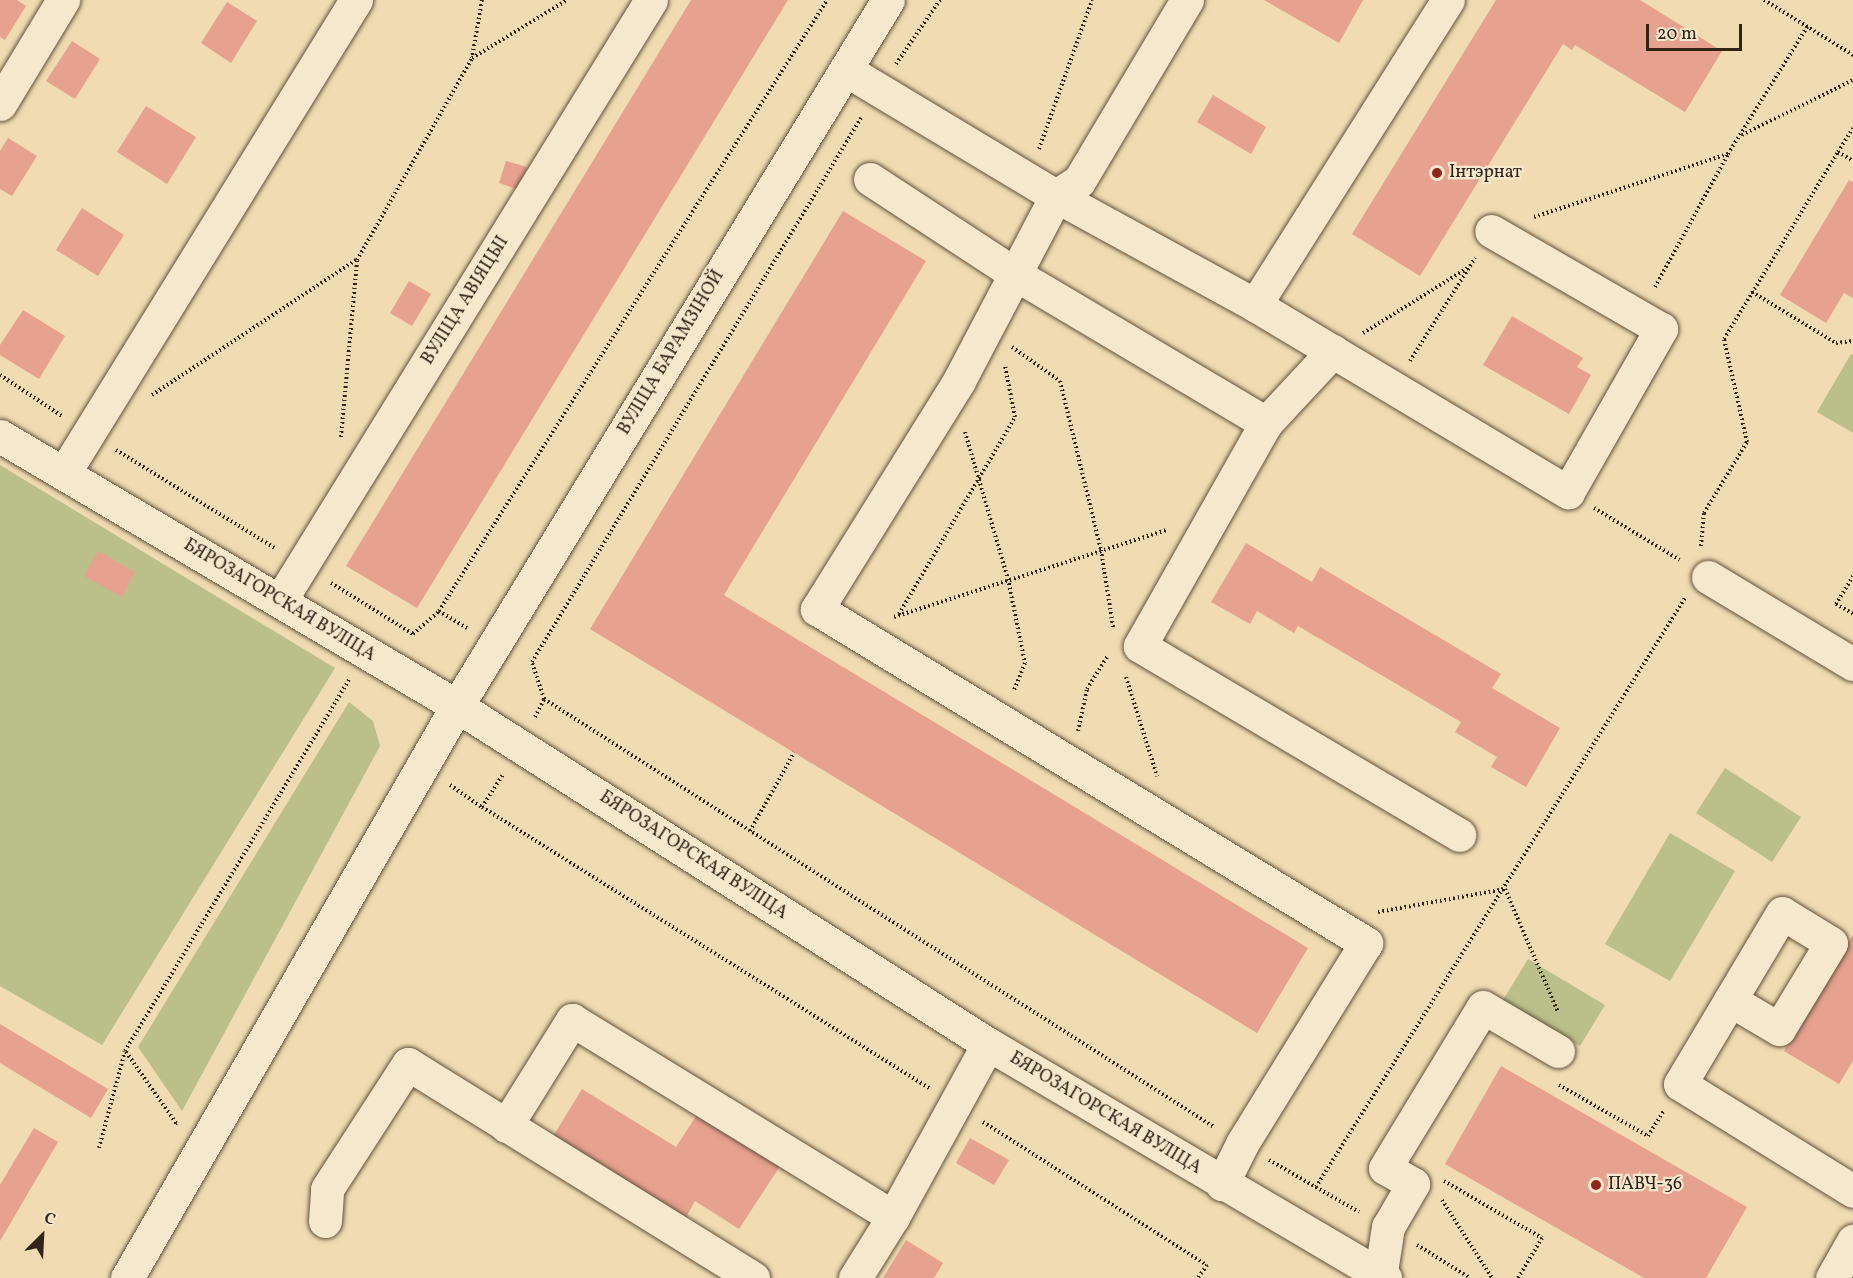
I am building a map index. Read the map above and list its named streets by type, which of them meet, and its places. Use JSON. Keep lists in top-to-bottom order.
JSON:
{
  "streets": {
    "street": ["ВУЛІЦА АВІЯЦЫІ", "ВУЛІЦА БАРАМЗІНОЙ", "БЯРОЗАГОРСКАЯ ВУЛІЦА"]
  },
  "crossings": [
    ["ВУЛІЦА АВІЯЦЫІ", "БЯРОЗАГОРСКАЯ ВУЛІЦА"],
    ["ВУЛІЦА БАРАМЗІНОЙ", "БЯРОЗАГОРСКАЯ ВУЛІЦА"]
  ],
  "places": ["Інтэрнат", "ПАВЧ-36"],
  "scale_bar": "20 m",
  "north": "top right"
}
